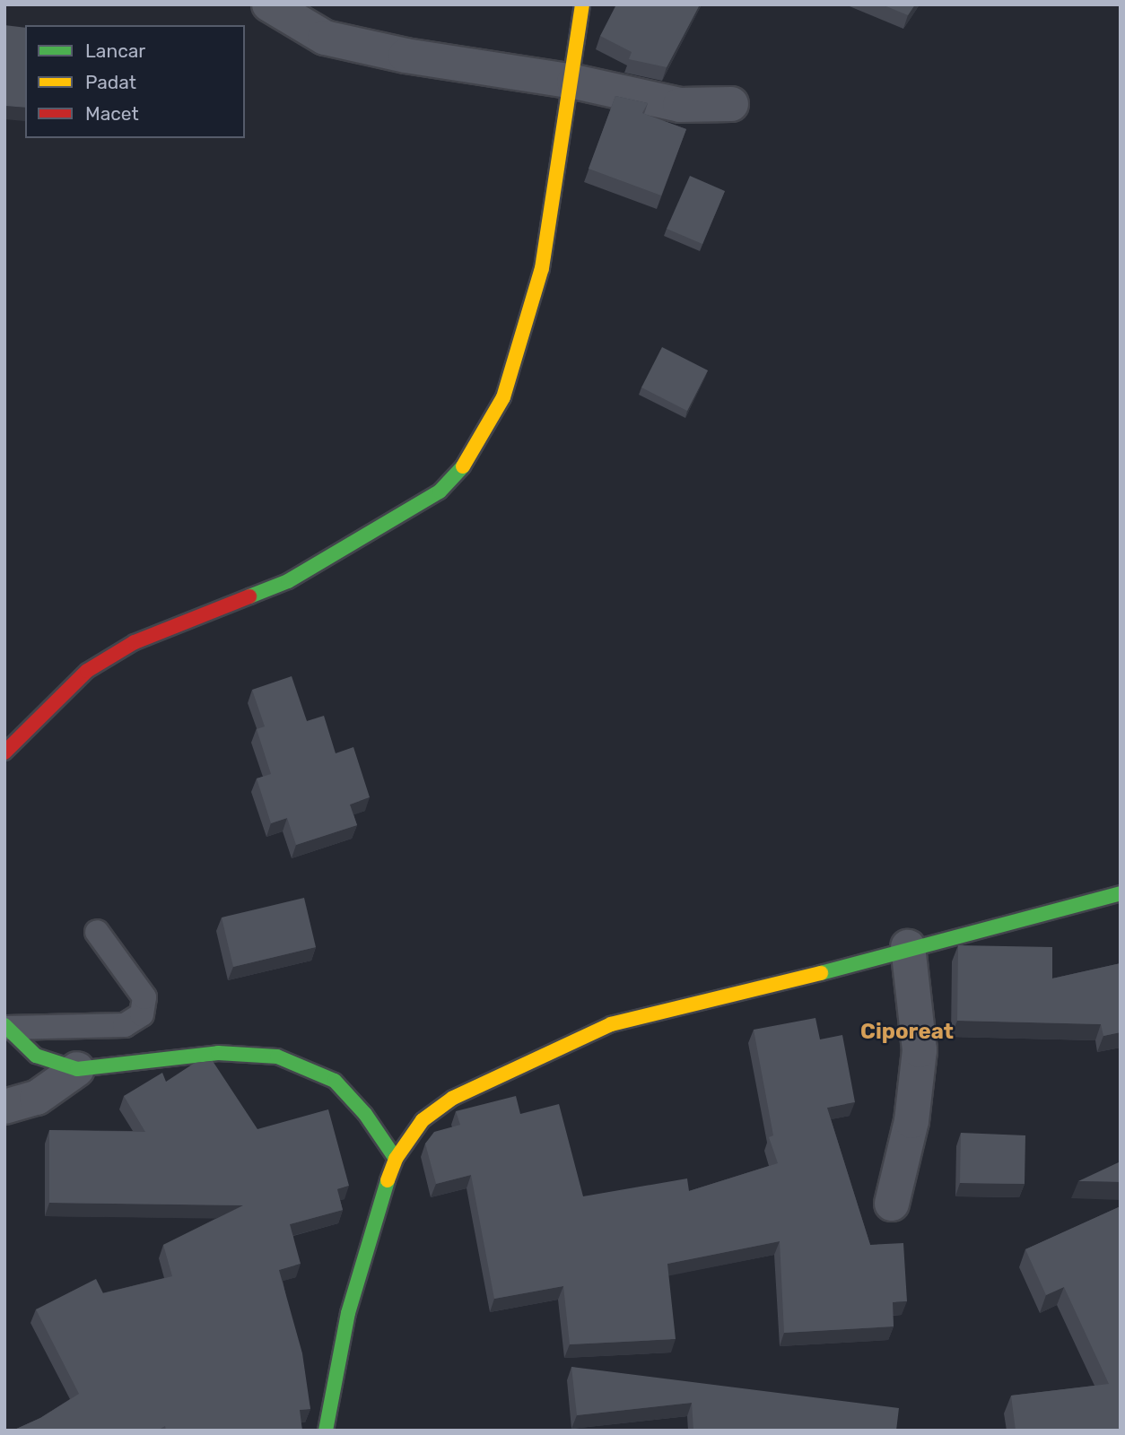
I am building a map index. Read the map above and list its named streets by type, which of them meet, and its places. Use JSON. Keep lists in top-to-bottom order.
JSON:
{
  "districts": ["Ciporeat"],
  "legend": ["Lancar", "Padat", "Macet"]
}
